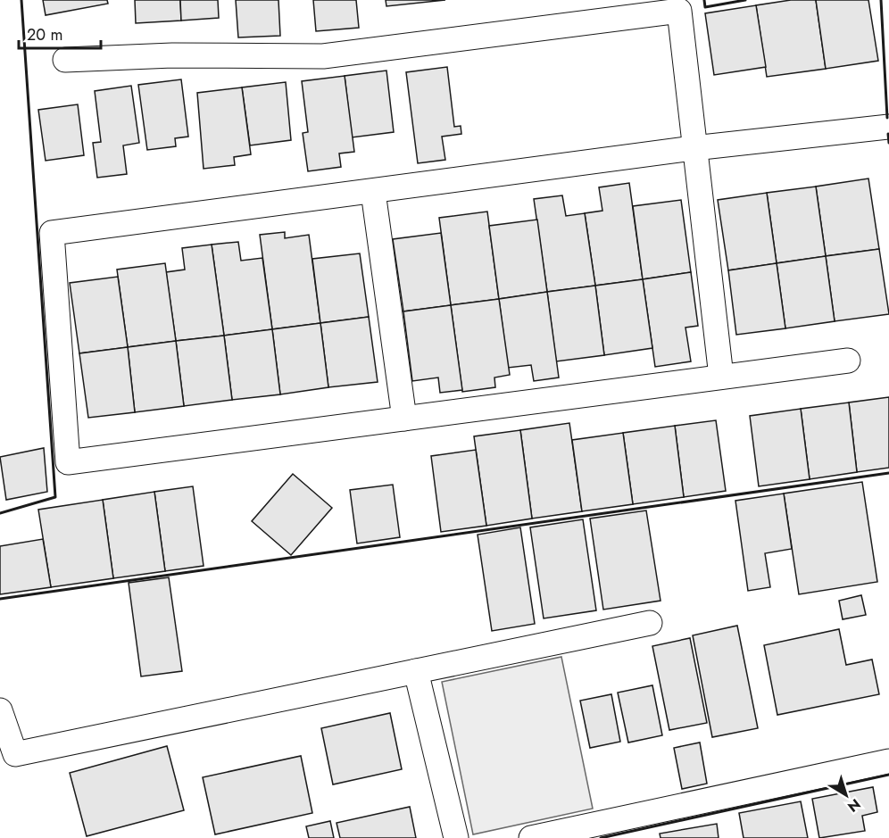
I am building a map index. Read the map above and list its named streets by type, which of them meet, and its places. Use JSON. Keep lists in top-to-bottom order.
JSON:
{
  "scale_bar": "20 m",
  "north": "bottom right"
}
